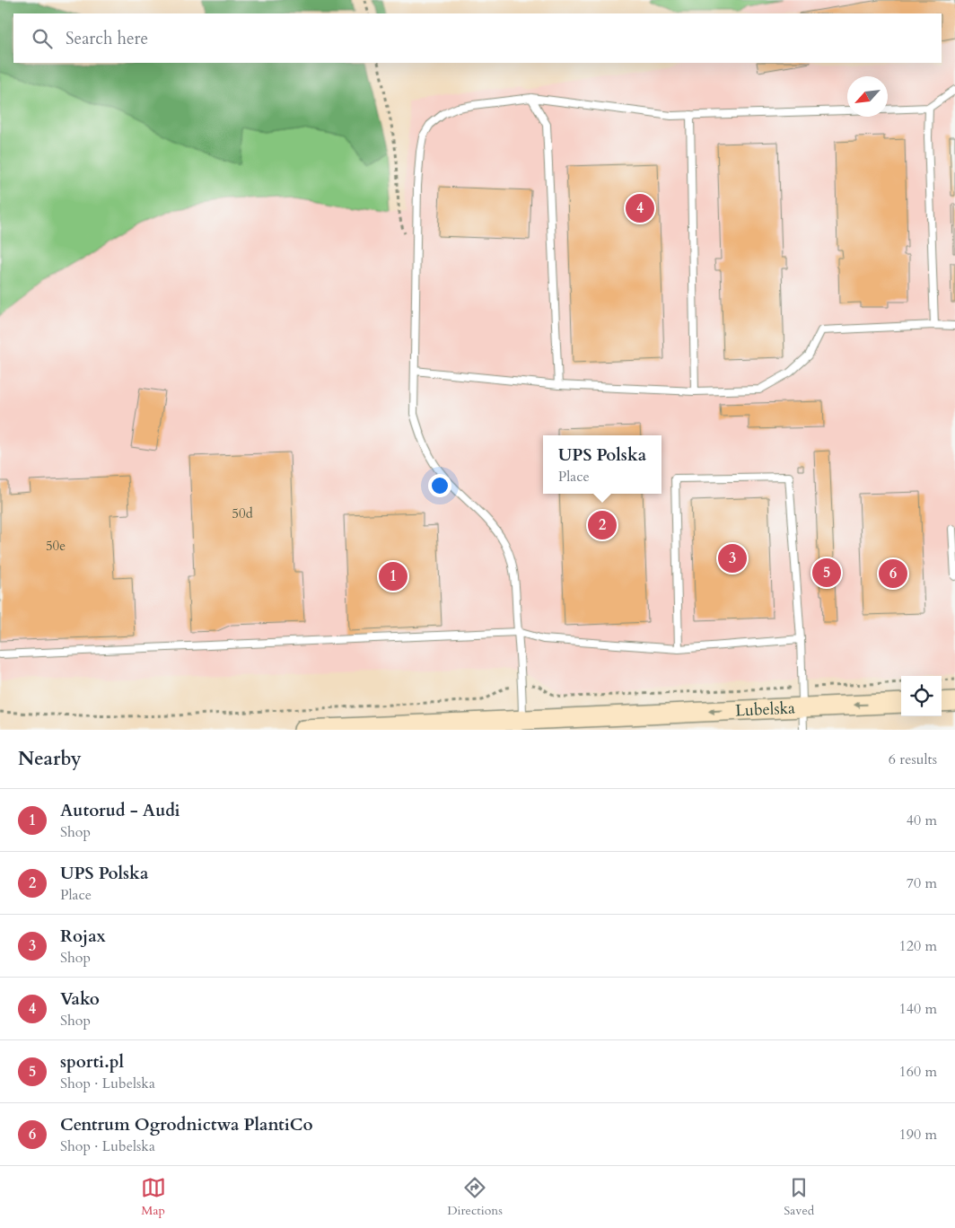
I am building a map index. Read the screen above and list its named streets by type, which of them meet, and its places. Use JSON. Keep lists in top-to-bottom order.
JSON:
{
  "streets": {
    "main road": ["Lubelska"]
  },
  "one_way": ["Lubelska"],
  "house_numbers": ["50d", "50e"],
  "north": "bottom left",
  "page": {
    "search": "Search here",
    "pins": [
      "4",
      "2",
      "3",
      "5",
      "6",
      "1"
    ],
    "popup": ["UPS Polska", "Place"],
    "heading": ["Nearby", "6 results"],
    "list": [
      {
        "mark": "1",
        "name": "Autorud - Audi",
        "note": "Shop",
        "value": "40 m"
      },
      {
        "mark": "2",
        "name": "UPS Polska",
        "note": "Place",
        "value": "70 m"
      },
      {
        "mark": "3",
        "name": "Rojax",
        "note": "Shop",
        "value": "120 m"
      },
      {
        "mark": "4",
        "name": "Vako",
        "note": "Shop",
        "value": "140 m"
      },
      {
        "mark": "5",
        "name": "sporti.pl",
        "note": "Shop · Lubelska",
        "value": "160 m"
      },
      {
        "mark": "6",
        "name": "Centrum Ogrodnictwa PlantiCo",
        "note": "Shop · Lubelska",
        "value": "190 m"
      }
    ],
    "nav": ["Map", "Directions", "Saved"]
  }
}
